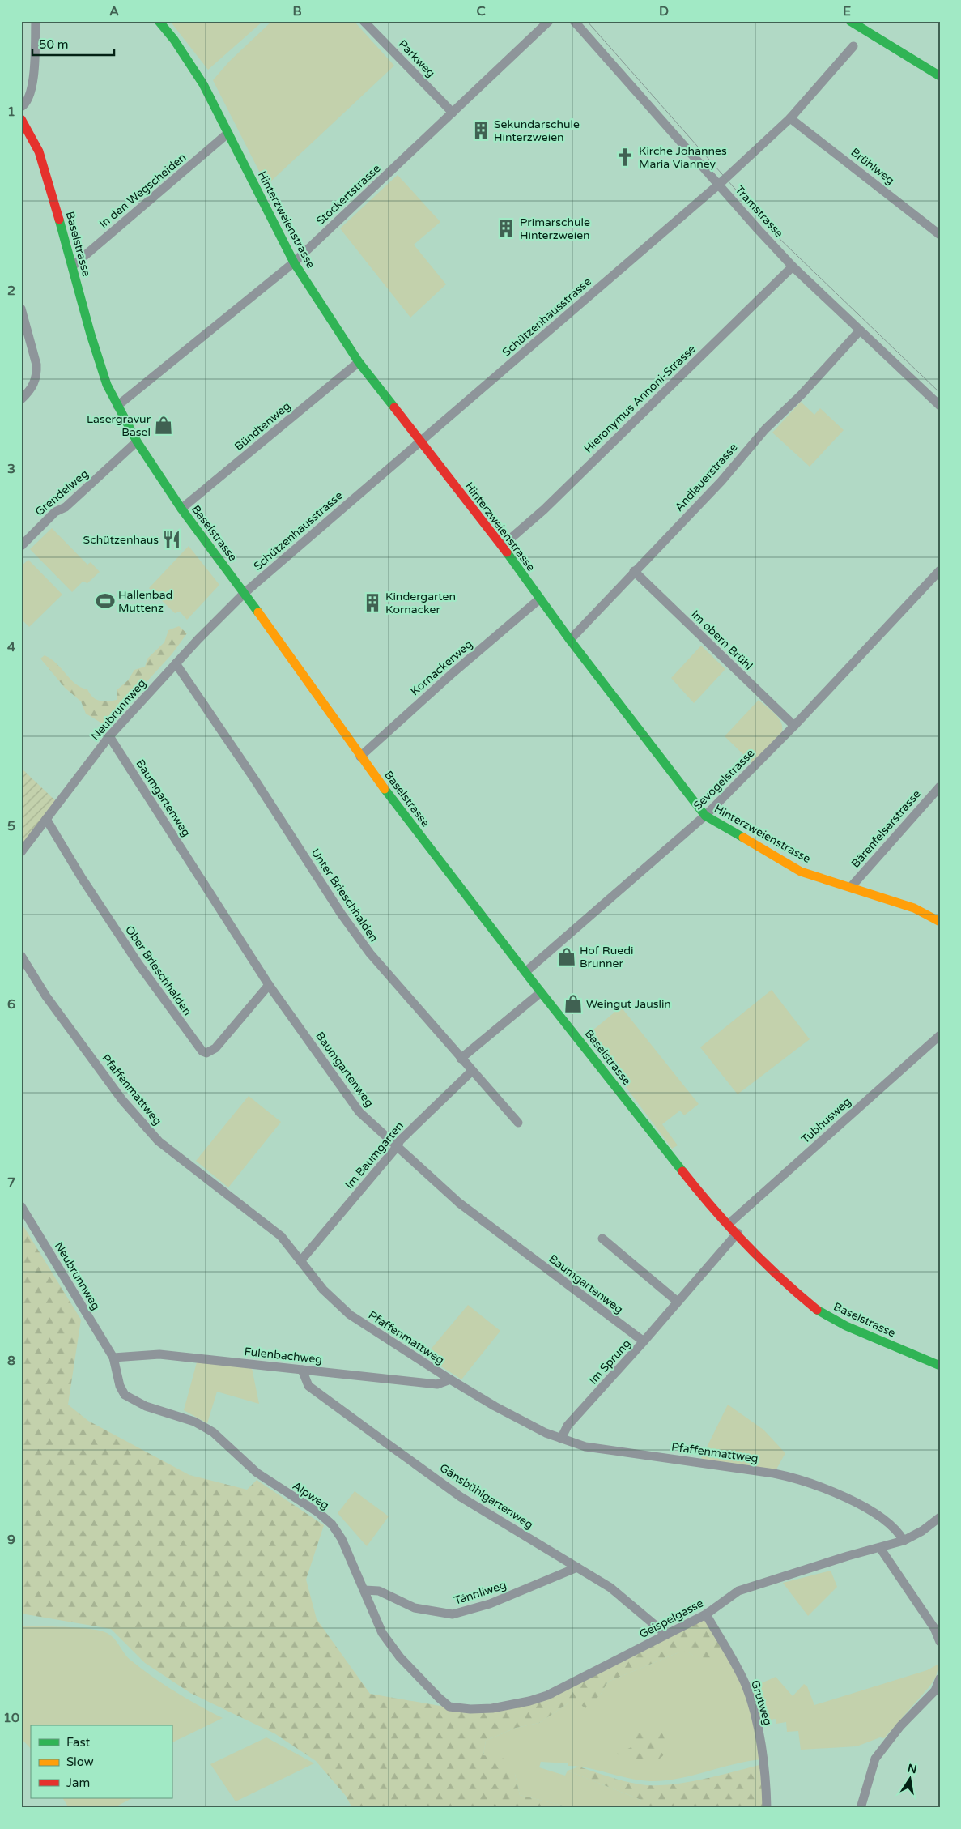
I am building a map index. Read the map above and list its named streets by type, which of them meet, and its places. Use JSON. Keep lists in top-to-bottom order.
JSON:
{
  "streets": {
    "street": [
      "Parkweg",
      "Brühlweg",
      "In den Wegscheiden",
      "Stockertstrasse",
      "Tramstrasse",
      "Hinterzweienstrasse",
      "Baselstrasse",
      "Schützenhausstrasse",
      "Hieronymus Annoni-Strasse",
      "Bündtenweg",
      "Andlauerstrasse",
      "Grendelweg",
      "Im obern Brühl",
      "Kornackerweg",
      "Neubrunnweg",
      "Sevogelstrasse",
      "Baumgartenweg",
      "Bärenfelserstrasse",
      "Unter Brieschhalden",
      "Ober Brieschhalden",
      "Pfaffenmattweg",
      "Tubhusweg",
      "Im Baumgarten",
      "Fulenbachweg",
      "Im Sprung",
      "Alpweg",
      "Gänsbühlgartenweg",
      "Tännliweg",
      "Geispelgasse",
      "Grutweg"
    ]
  },
  "crossings": [
    ["Parkweg", "Stockertstrasse"],
    ["Brühlweg", "Schützenhausstrasse"],
    ["In den Wegscheiden", "Hinterzweienstrasse"],
    ["In den Wegscheiden", "Baselstrasse"],
    ["Stockertstrasse", "Hinterzweienstrasse"],
    ["Stockertstrasse", "Baselstrasse"],
    ["Tramstrasse", "Schützenhausstrasse"],
    ["Tramstrasse", "Hieronymus Annoni-Strasse"],
    ["Tramstrasse", "Andlauerstrasse"],
    ["Hinterzweienstrasse", "Schützenhausstrasse"],
    ["Hinterzweienstrasse", "Hieronymus Annoni-Strasse"],
    ["Hinterzweienstrasse", "Bündtenweg"],
    ["Hinterzweienstrasse", "Andlauerstrasse"],
    ["Hinterzweienstrasse", "Kornackerweg"],
    ["Hinterzweienstrasse", "Sevogelstrasse"],
    ["Hinterzweienstrasse", "Bärenfelserstrasse"],
    ["Baselstrasse", "Schützenhausstrasse"],
    ["Baselstrasse", "Bündtenweg"],
    ["Baselstrasse", "Grendelweg"],
    ["Baselstrasse", "Kornackerweg"],
    ["Baselstrasse", "Neubrunnweg"],
    ["Baselstrasse", "Sevogelstrasse"],
    ["Baselstrasse", "Tubhusweg"],
    ["Baselstrasse", "Im Sprung"],
    ["Schützenhausstrasse", "Neubrunnweg"],
    ["Andlauerstrasse", "Im obern Brühl"],
    ["Im obern Brühl", "Sevogelstrasse"],
    ["Neubrunnweg", "Baumgartenweg"],
    ["Neubrunnweg", "Unter Brieschhalden"],
    ["Neubrunnweg", "Ober Brieschhalden"],
    ["Neubrunnweg", "Fulenbachweg"],
    ["Neubrunnweg", "Alpweg"],
    ["Baumgartenweg", "Ober Brieschhalden"],
    ["Baumgartenweg", "Im Baumgarten"],
    ["Baumgartenweg", "Im Sprung"],
    ["Unter Brieschhalden", "Im Baumgarten"],
    ["Pfaffenmattweg", "Im Baumgarten"],
    ["Pfaffenmattweg", "Fulenbachweg"],
    ["Pfaffenmattweg", "Im Sprung"],
    ["Pfaffenmattweg", "Geispelgasse"],
    ["Fulenbachweg", "Alpweg"],
    ["Fulenbachweg", "Gänsbühlgartenweg"],
    ["Alpweg", "Tännliweg"],
    ["Alpweg", "Geispelgasse"],
    ["Gänsbühlgartenweg", "Tännliweg"],
    ["Gänsbühlgartenweg", "Geispelgasse"],
    ["Geispelgasse", "Grutweg"]
  ],
  "places": {
    "building": ["Sekundarschule Hinterzweien", "Primarschule Hinterzweien", "Kindergarten Kornacker"],
    "church": ["Kirche Johannes Maria Vianney"],
    "shop": ["Lasergravur Basel", "Hof Ruedi Brunner", "Weingut Jauslin"],
    "restaurant": ["Schützenhaus"],
    "sports": ["Hallenbad Muttenz"]
  },
  "legend": ["Fast", "Slow", "Jam"],
  "scale_bar": "50 m",
  "north": "top",
  "grid": {
    "columns": [
      "A",
      "B",
      "C",
      "D",
      "E"
    ],
    "rows": [
      "1",
      "2",
      "3",
      "4",
      "5",
      "6",
      "7",
      "8",
      "9",
      "10"
    ]
  }
}
